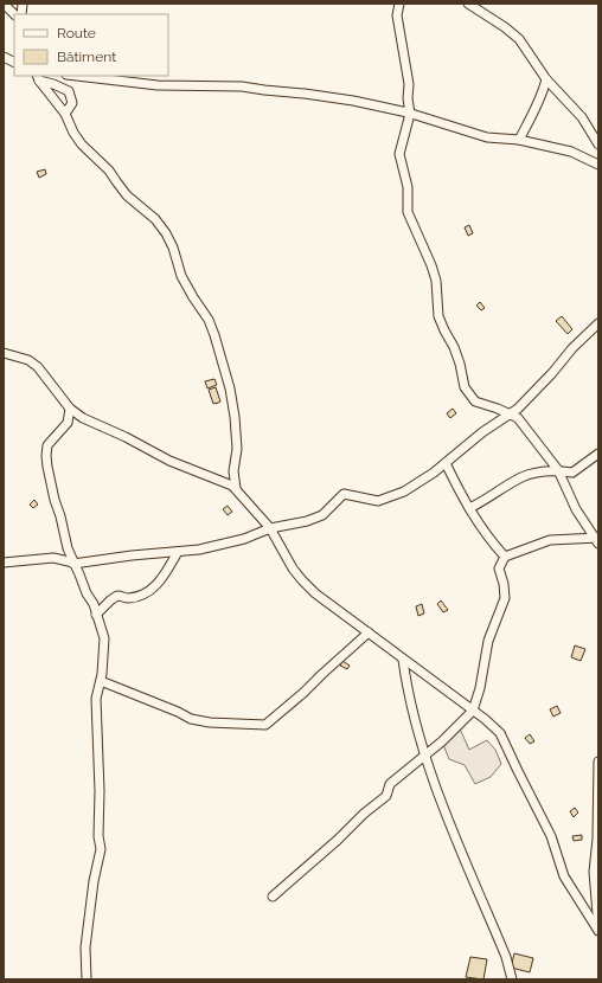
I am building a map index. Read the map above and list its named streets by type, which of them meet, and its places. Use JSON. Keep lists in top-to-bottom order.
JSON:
{
  "legend": ["Route", "Bâtiment"]
}
